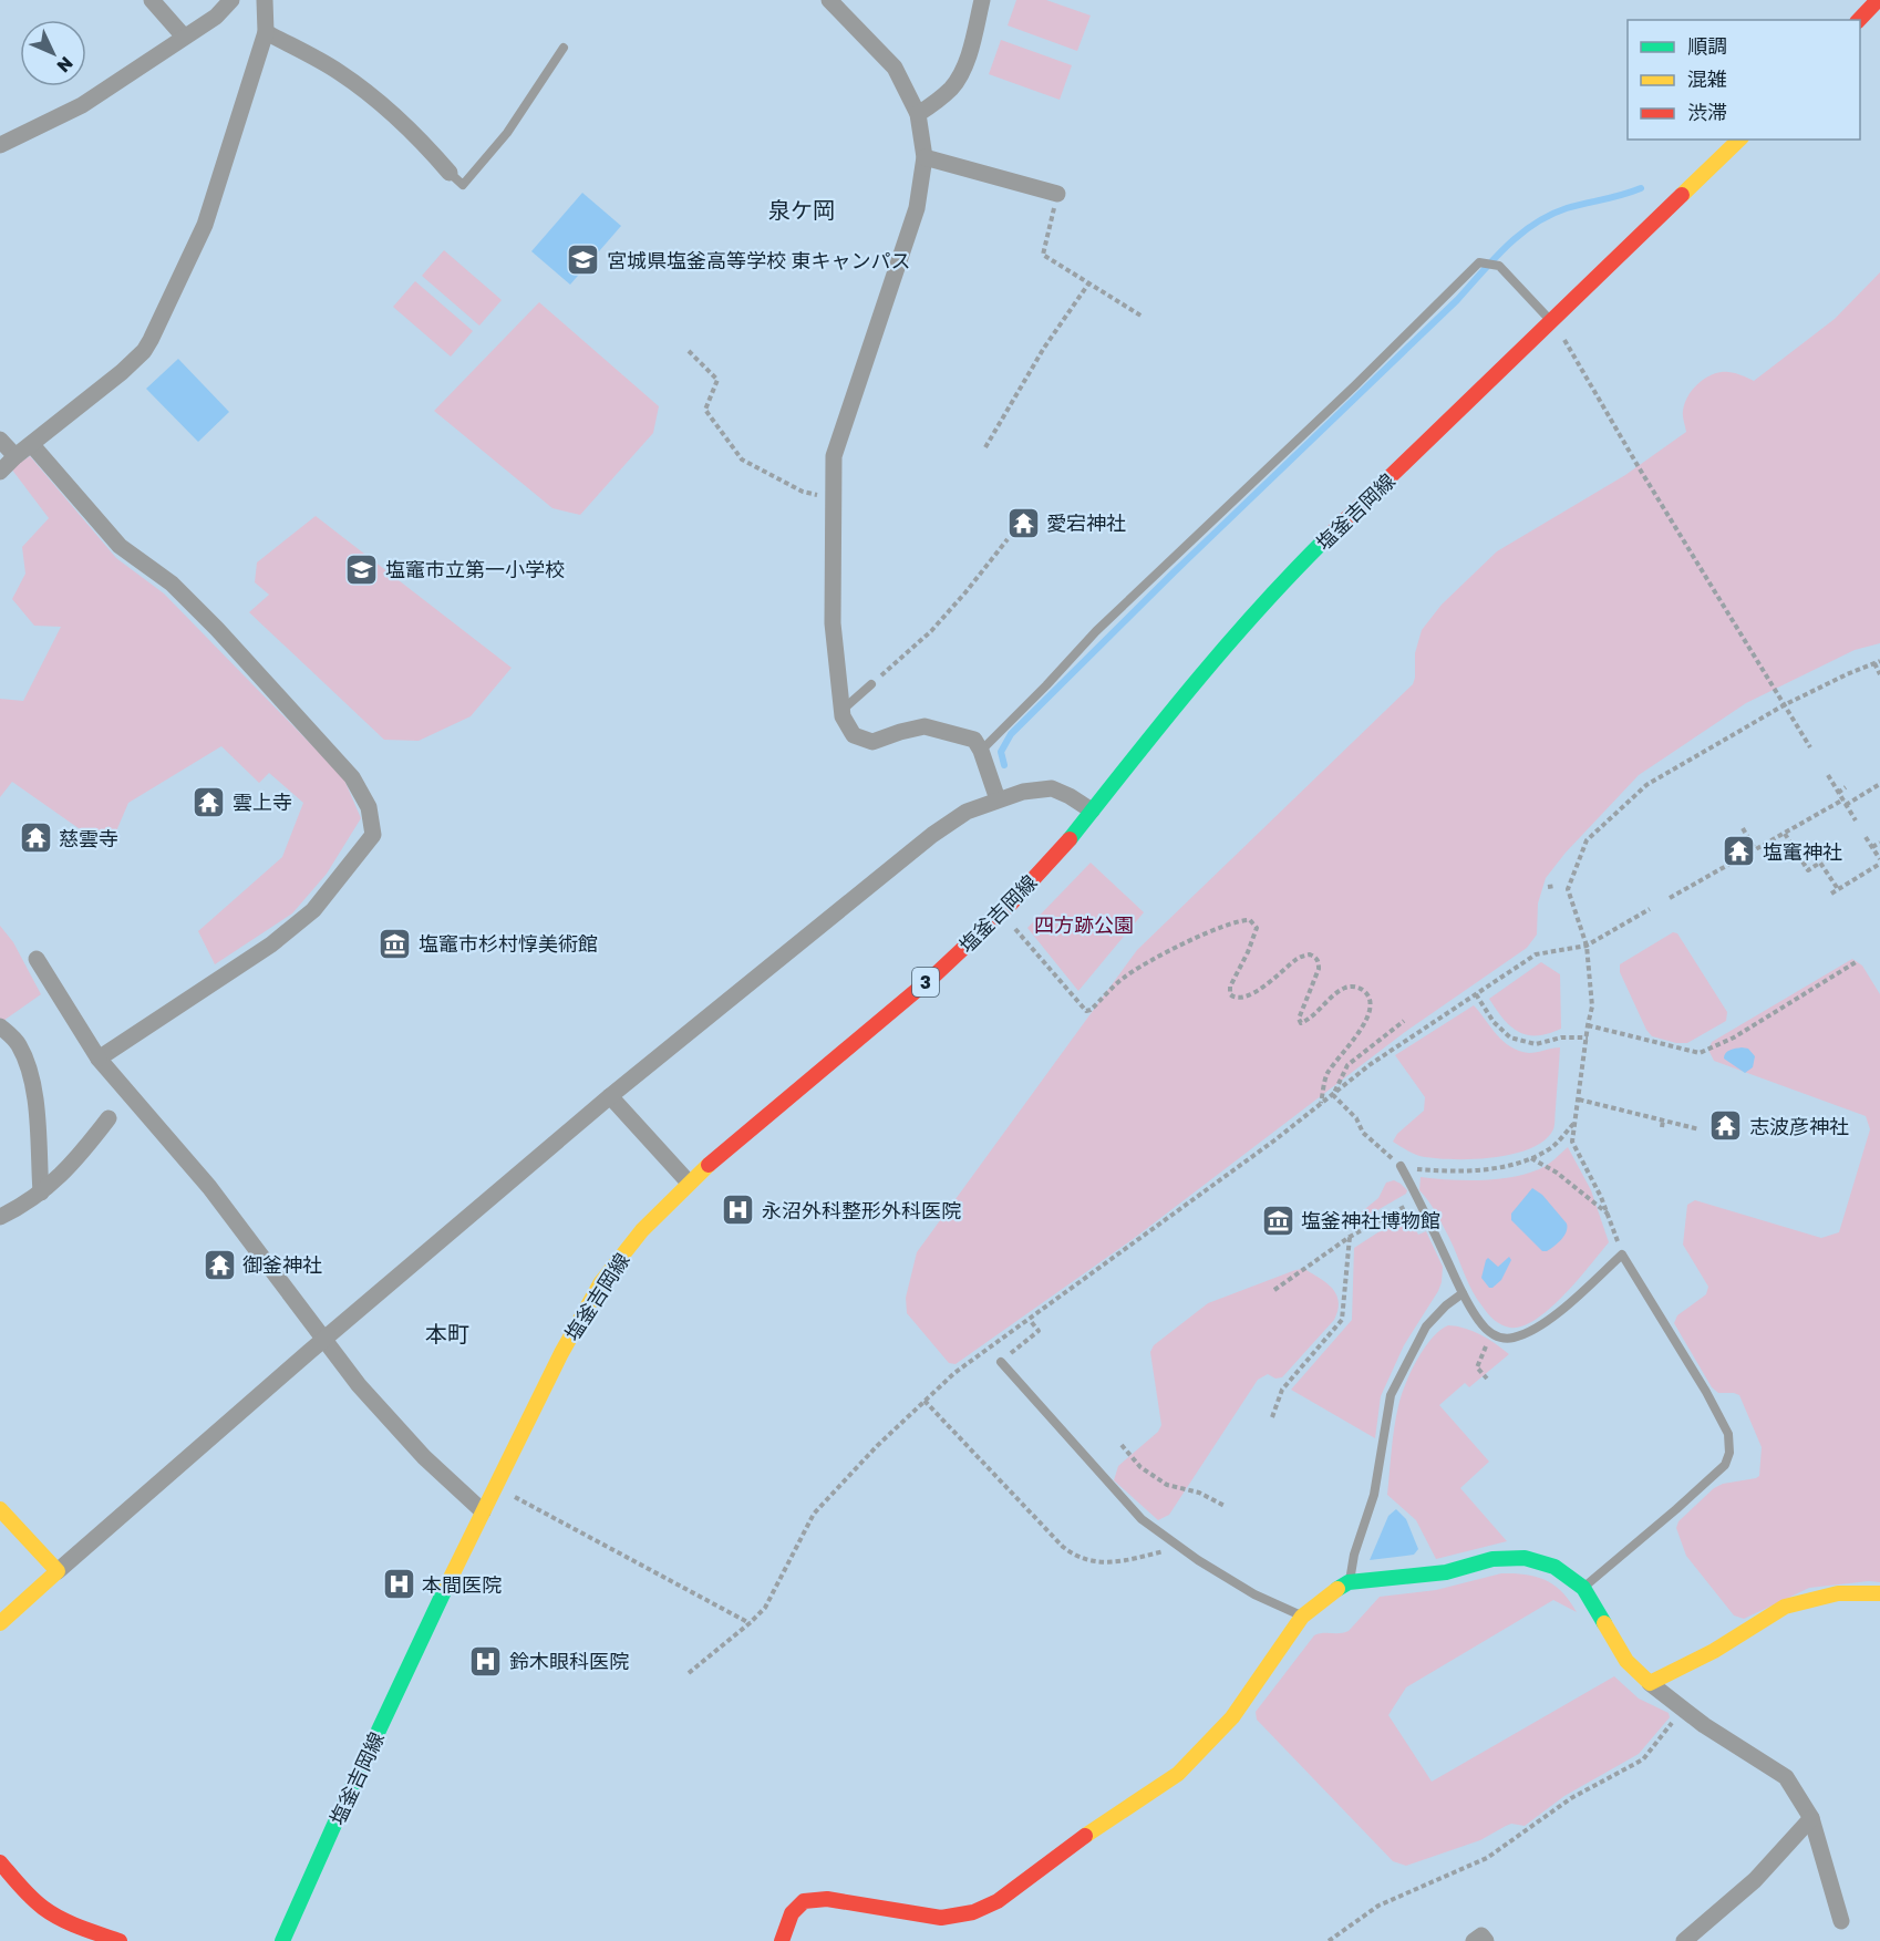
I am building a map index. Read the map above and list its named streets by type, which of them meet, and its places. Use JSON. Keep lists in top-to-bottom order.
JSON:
{
  "streets": {
    "main road": ["塩釜吉岡線", "3"]
  },
  "districts": ["泉ケ岡", "本町"],
  "parks": ["四方跡公園"],
  "places": {
    "school or university": ["宮城県塩釜高等学校 東キャンパス", "塩竈市立第一小学校"],
    "temple": [
      "愛宕神社",
      "雲上寺",
      "慈雲寺",
      "塩竃神社",
      "志波彦神社",
      "御釜神社"
    ],
    "museum": ["塩竈市杉村惇美術館", "塩釜神社博物館"],
    "hospital": ["永沼外科整形外科医院", "本間医院", "鈴木眼科医院"]
  },
  "legend": ["順調", "混雑", "渋滞"],
  "north": "bottom right"
}
